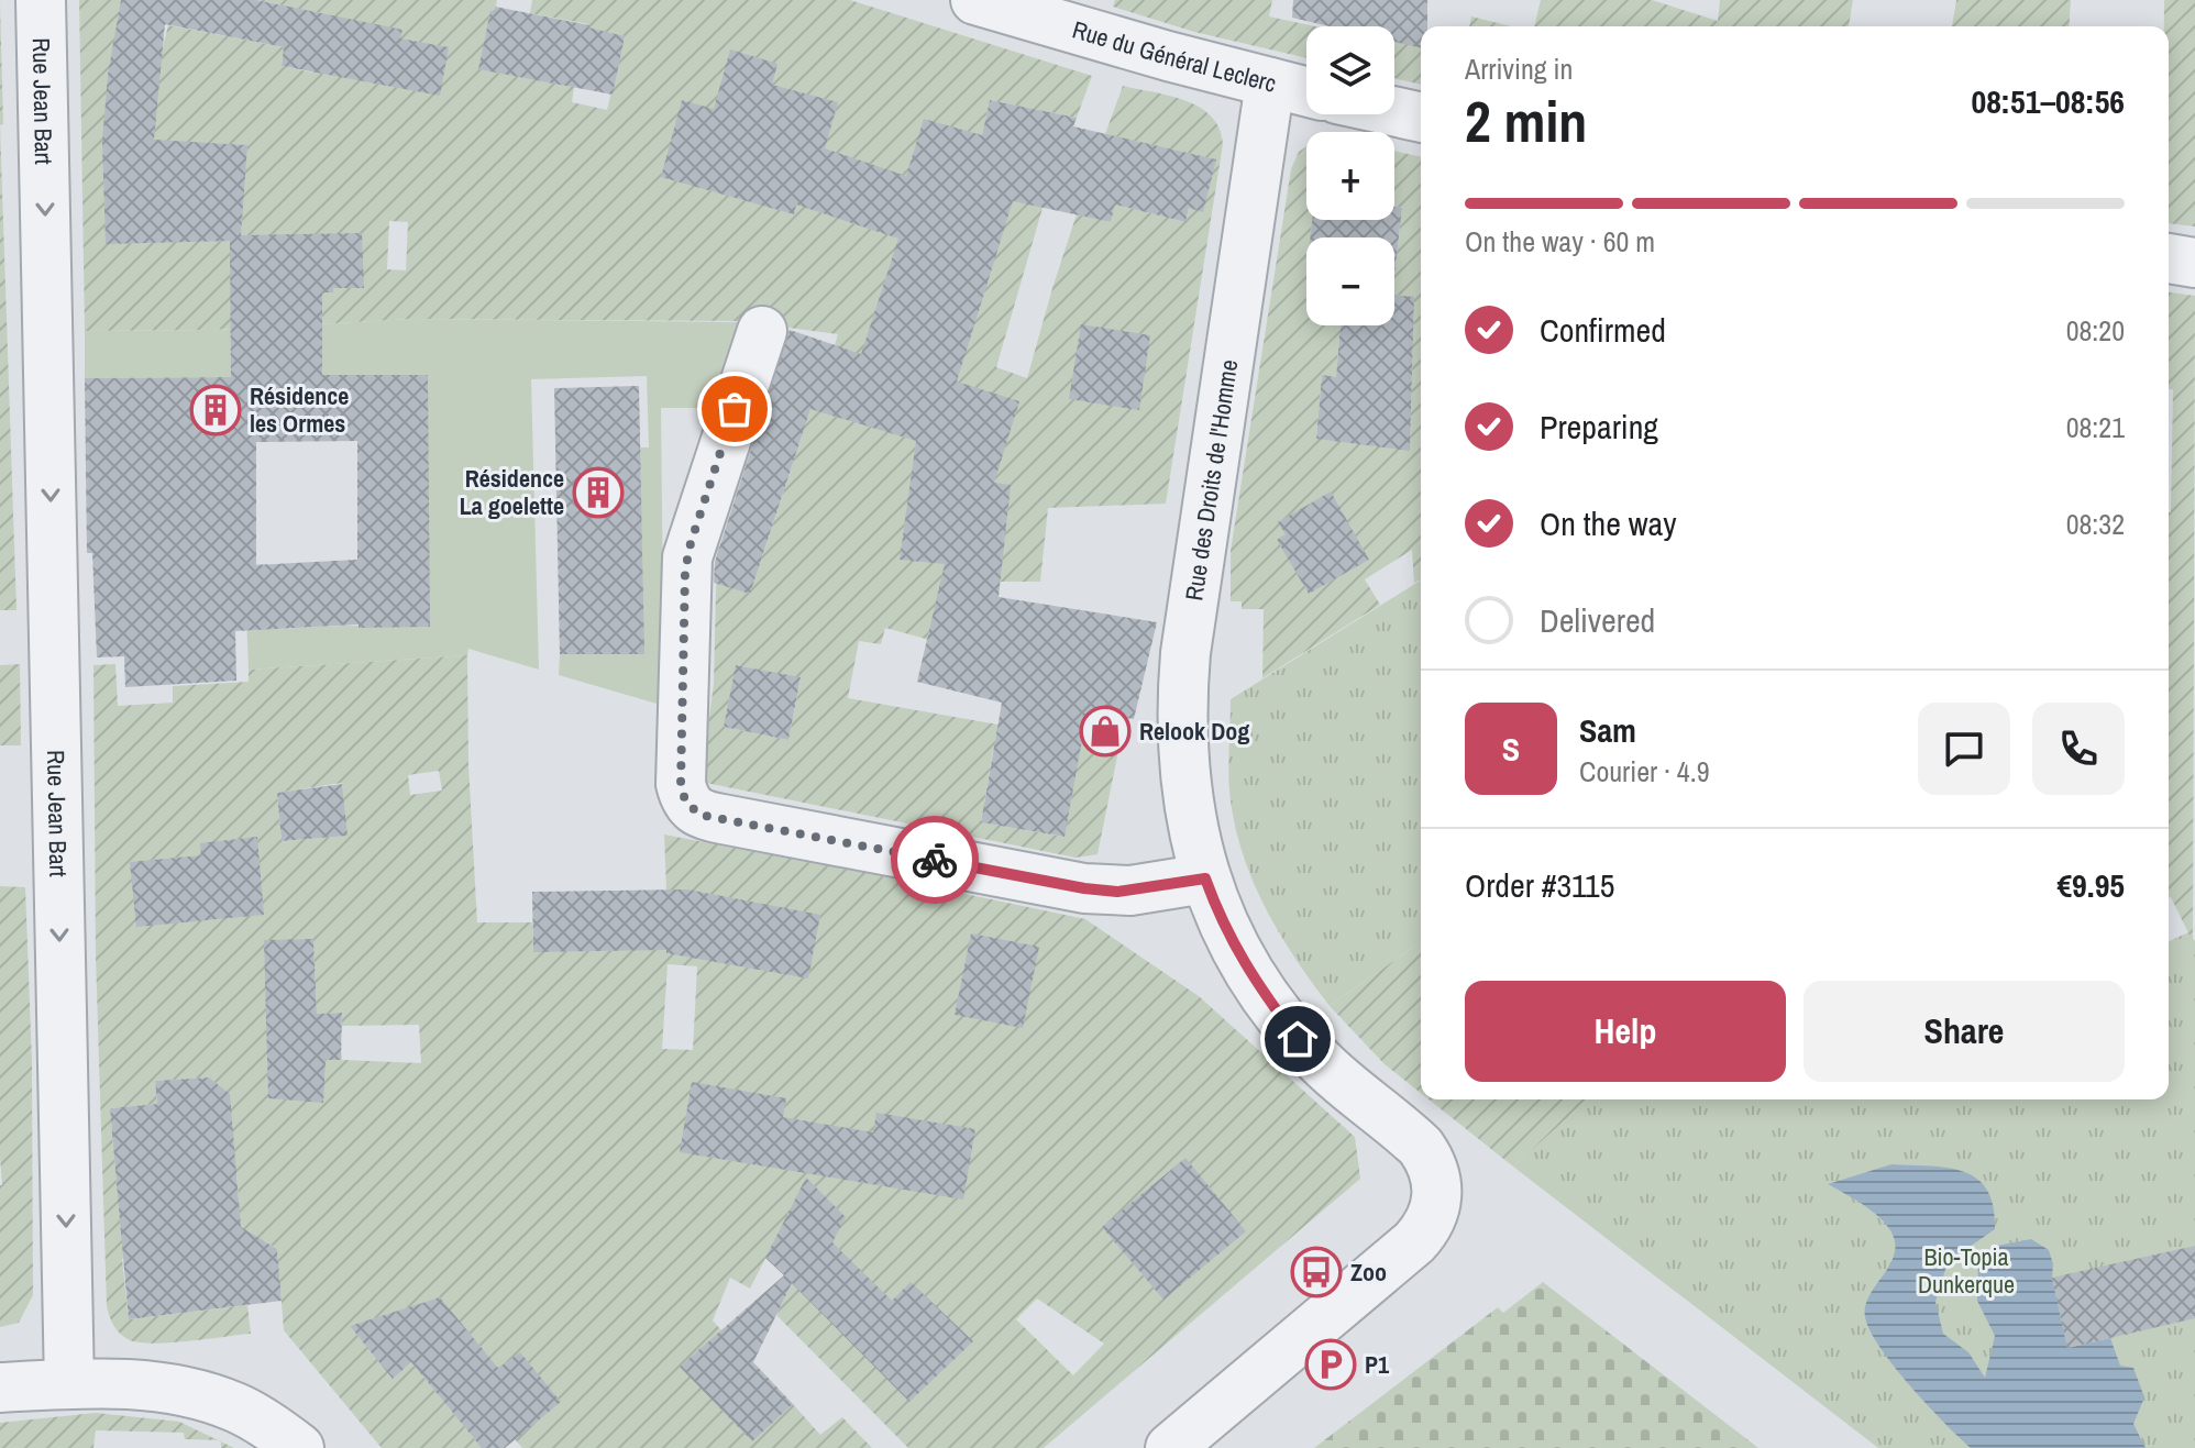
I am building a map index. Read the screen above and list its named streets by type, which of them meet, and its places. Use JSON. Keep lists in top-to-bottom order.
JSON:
{
  "streets": {
    "street": ["Rue du Général Leclerc", "Rue Jean Bart", "Rue des Droits de l'Homme"]
  },
  "crossings": [
    ["Rue du Général Leclerc", "Rue des Droits de l'Homme"]
  ],
  "one_way": ["Rue Jean Bart"],
  "parks": ["Bio-Topia Dunkerque"],
  "places": {
    "building": ["Résidence les Ormes", "Résidence La goelette"],
    "shop": ["Relook Dog"],
    "bus stop": ["Zoo"],
    "parking": ["P1"]
  },
  "page": {
    "map_buttons": ["+", "−"],
    "heading": ["2 min", "Arriving in", "08:51–08:56"],
    "panel": [
      "Sam",
      "Courier · 4.9",
      "Order #3115",
      "€9.95"
    ],
    "bar": "On the way · 60 m",
    "list": [
      ["Confirmed", "08:20"],
      ["Preparing", "08:21"],
      ["On the way", "08:32"],
      "Delivered"
    ],
    "round": "S",
    "buttons": ["Help", "Share"]
  }
}
